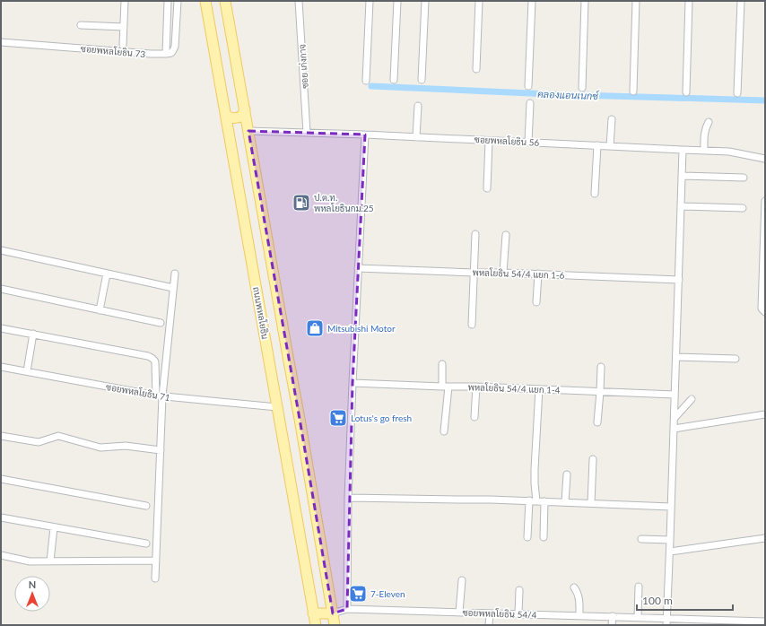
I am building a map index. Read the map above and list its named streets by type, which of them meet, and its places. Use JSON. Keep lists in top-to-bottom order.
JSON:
{
  "streets": {
    "main road": ["ถนนพหลโยธิน"],
    "street": [
      "ซอยพหลโยธิน 73",
      "ซอย เก่งกาจ",
      "ซอยพหลโยธิน 56",
      "พหลโยธิน 54/4 แยก 1-6",
      "พหลโยธิน 54/4 แยก 1-4",
      "ซอยพหลโยธิน 71",
      "ซอยพหลโยธิน 54/4"
    ]
  },
  "crossings": [
    ["ซอย เก่งกาจ", "ซอยพหลโยธิน 56"],
    ["ถนนพหลโยธิน", "ซอยพหลโยธิน 71"]
  ],
  "water": ["คลองแอนเนกซ์"],
  "places": {
    "fuel station": ["ป.ต.ท. พหลโยธินกม.25"],
    "shop": ["Mitsubishi Motor"],
    "supermarket": ["Lotus's go fresh", "7-Eleven"]
  },
  "scale_bar": "100 m",
  "north": "top"
}
